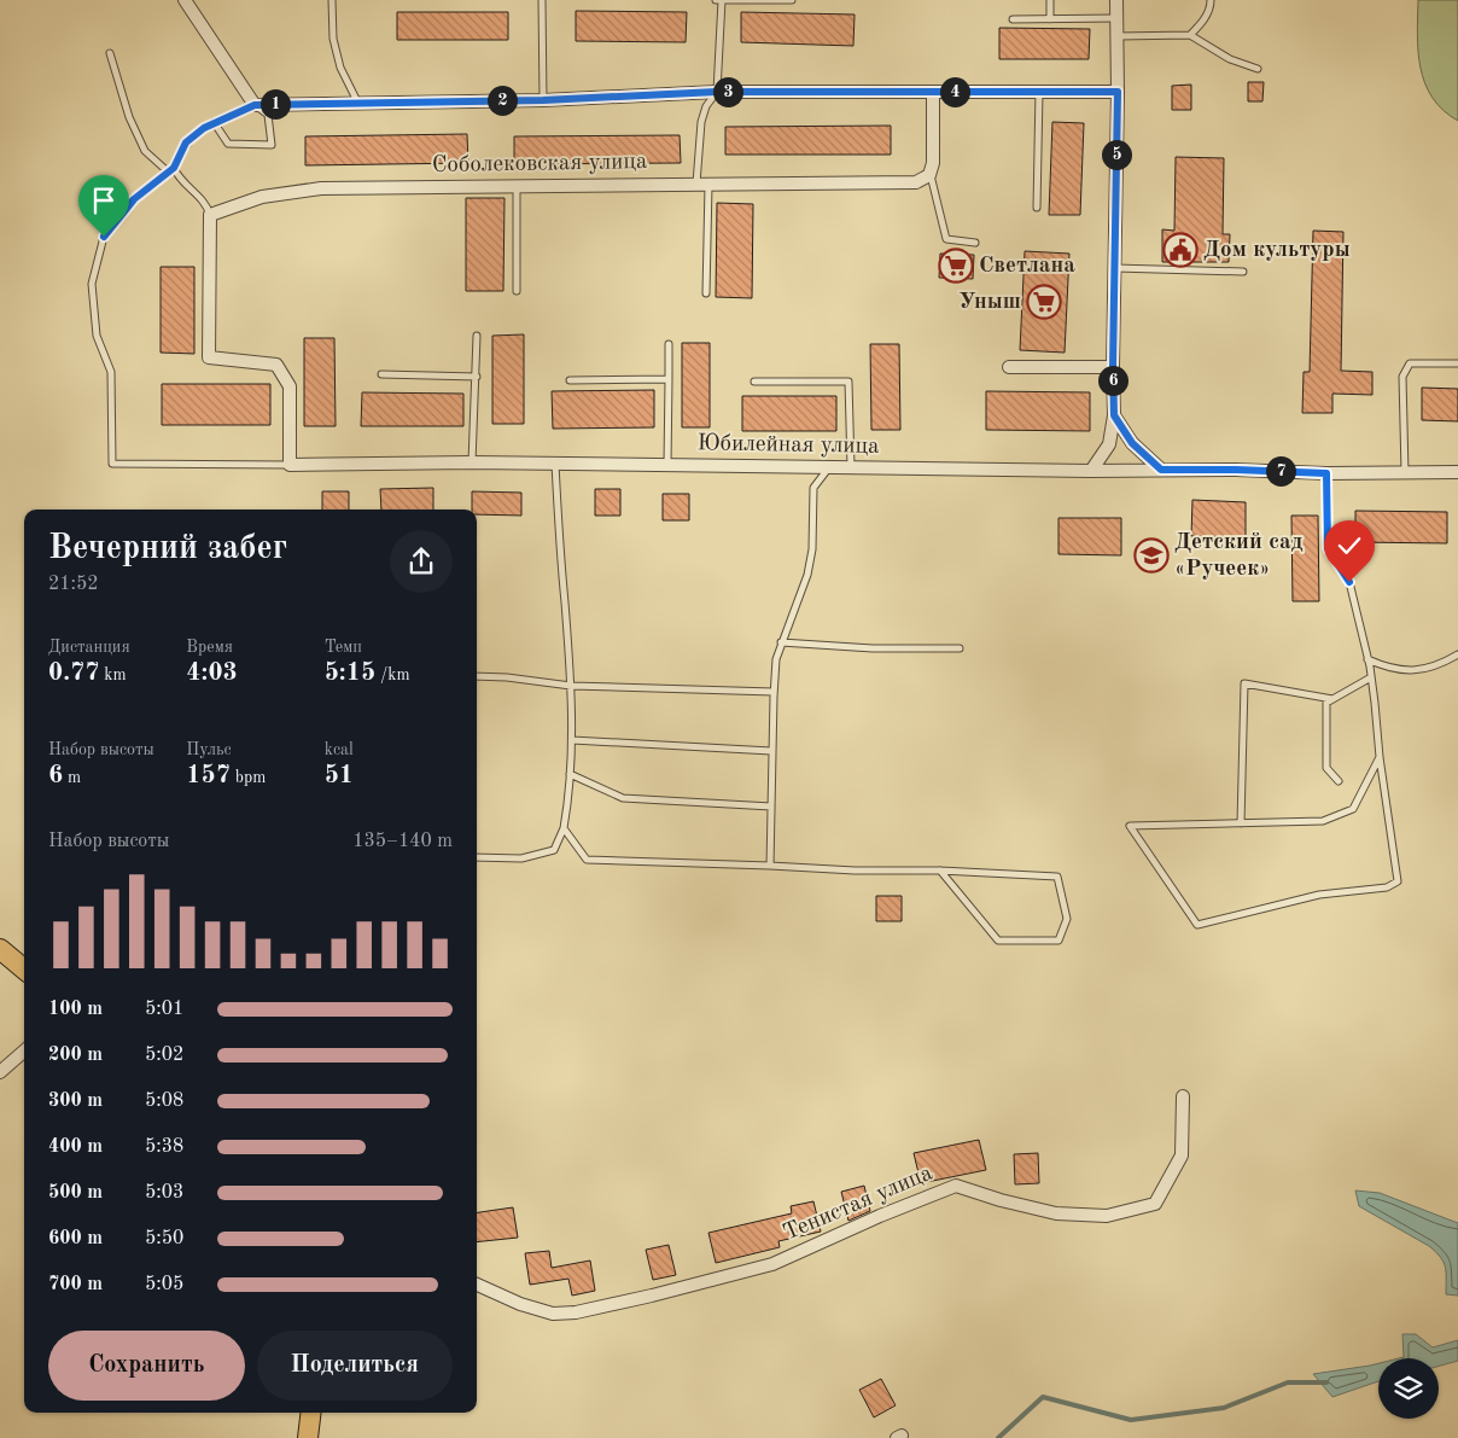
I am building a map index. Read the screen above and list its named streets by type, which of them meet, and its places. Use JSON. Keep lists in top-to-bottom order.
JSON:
{
  "streets": {
    "street": ["Соболековская улица", "Юбилейная улица", "Тенистая улица"]
  },
  "places": {
    "public building": ["Дом культуры"],
    "supermarket": ["Светлана", "Уныш"],
    "school or university": ["Детский сад «Ручеек»"]
  },
  "page": {
    "pins": [
      "3",
      "4",
      "2",
      "1",
      "5",
      "6",
      "7"
    ],
    "heading": ["Вечерний забег", "21:52"],
    "stats": [
      ["Дистанция", "0.77 km"],
      ["Время", "4:03"],
      ["Темп", "5:15 /km"],
      ["Набор высоты", "6 m"],
      ["Пульс", "157 bpm"],
      ["kcal", "51"]
    ],
    "chart": ["Набор высоты", "135–140 m"],
    "list": [
      {
        "name": "100 m",
        "note": "5:01"
      },
      {
        "name": "200 m",
        "note": "5:02"
      },
      {
        "name": "300 m",
        "note": "5:08"
      },
      {
        "name": "400 m",
        "note": "5:38"
      },
      {
        "name": "500 m",
        "note": "5:03"
      },
      {
        "name": "600 m",
        "note": "5:50"
      },
      {
        "name": "700 m",
        "note": "5:05"
      }
    ],
    "buttons": ["Сохранить", "Поделиться"]
  }
}
